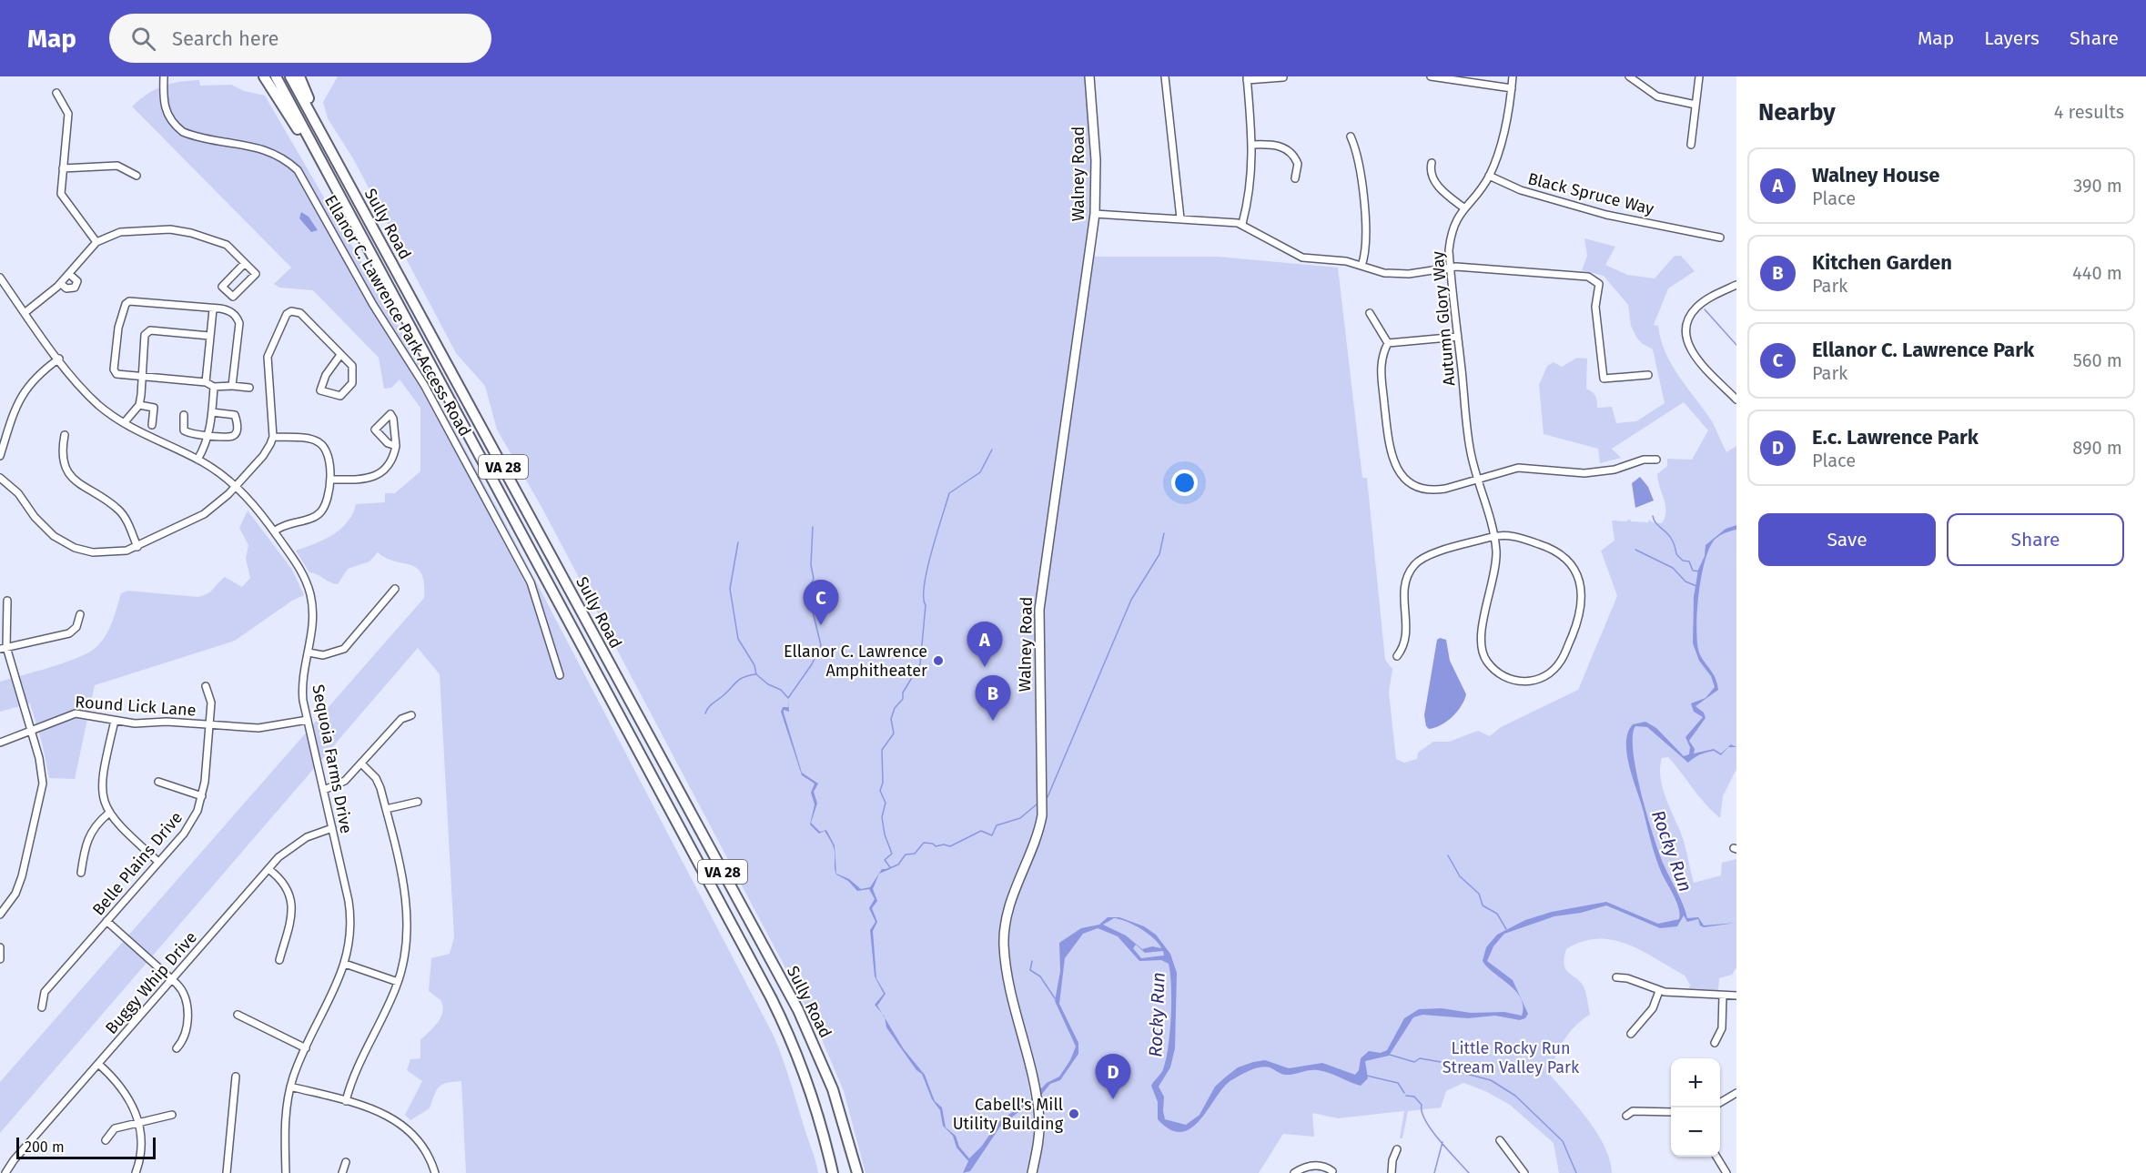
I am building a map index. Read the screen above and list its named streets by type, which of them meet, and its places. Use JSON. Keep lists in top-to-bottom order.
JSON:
{
  "streets": {
    "highway": ["Sully Road", "VA 28"],
    "main road": ["Walney Road"],
    "street": [
      "Black Spruce Way",
      "Ellanor C. Lawrence Park Access Road",
      "Autumn Glory Way",
      "Round Lick Lane",
      "Sequoia Farms Drive",
      "Belle Plains Drive",
      "Buggy Whip Drive"
    ]
  },
  "crossings": [
    ["Black Spruce Way", "Autumn Glory Way"],
    ["Round Lick Lane", "Sequoia Farms Drive"],
    ["Round Lick Lane", "Belle Plains Drive"],
    ["Sequoia Farms Drive", "Buggy Whip Drive"]
  ],
  "water": ["Rocky Run"],
  "parks": ["Little Rocky Run Stream Valley Park"],
  "places": ["Ellanor C. Lawrence Amphitheater", "Cabell's Mill Utility Building"],
  "scale_bar": "200 m",
  "page": {
    "header": "Map",
    "search": "Search here",
    "nav": ["Map", "Layers", "Share"],
    "heading": ["Nearby", "4 results"],
    "list": [
      {
        "mark": "A",
        "name": "Walney House",
        "note": "Place",
        "value": "390 m"
      },
      {
        "mark": "B",
        "name": "Kitchen Garden",
        "note": "Park",
        "value": "440 m"
      },
      {
        "mark": "C",
        "name": "Ellanor C. Lawrence Park",
        "note": "Park",
        "value": "560 m"
      },
      {
        "mark": "D",
        "name": "E.c. Lawrence Park",
        "note": "Place",
        "value": "890 m"
      }
    ],
    "buttons": ["Save", "Share"],
    "pins": [
      "C",
      "A",
      "B",
      "D"
    ],
    "map_buttons": ["+", "−"],
    "scale": "200 m"
  }
}
